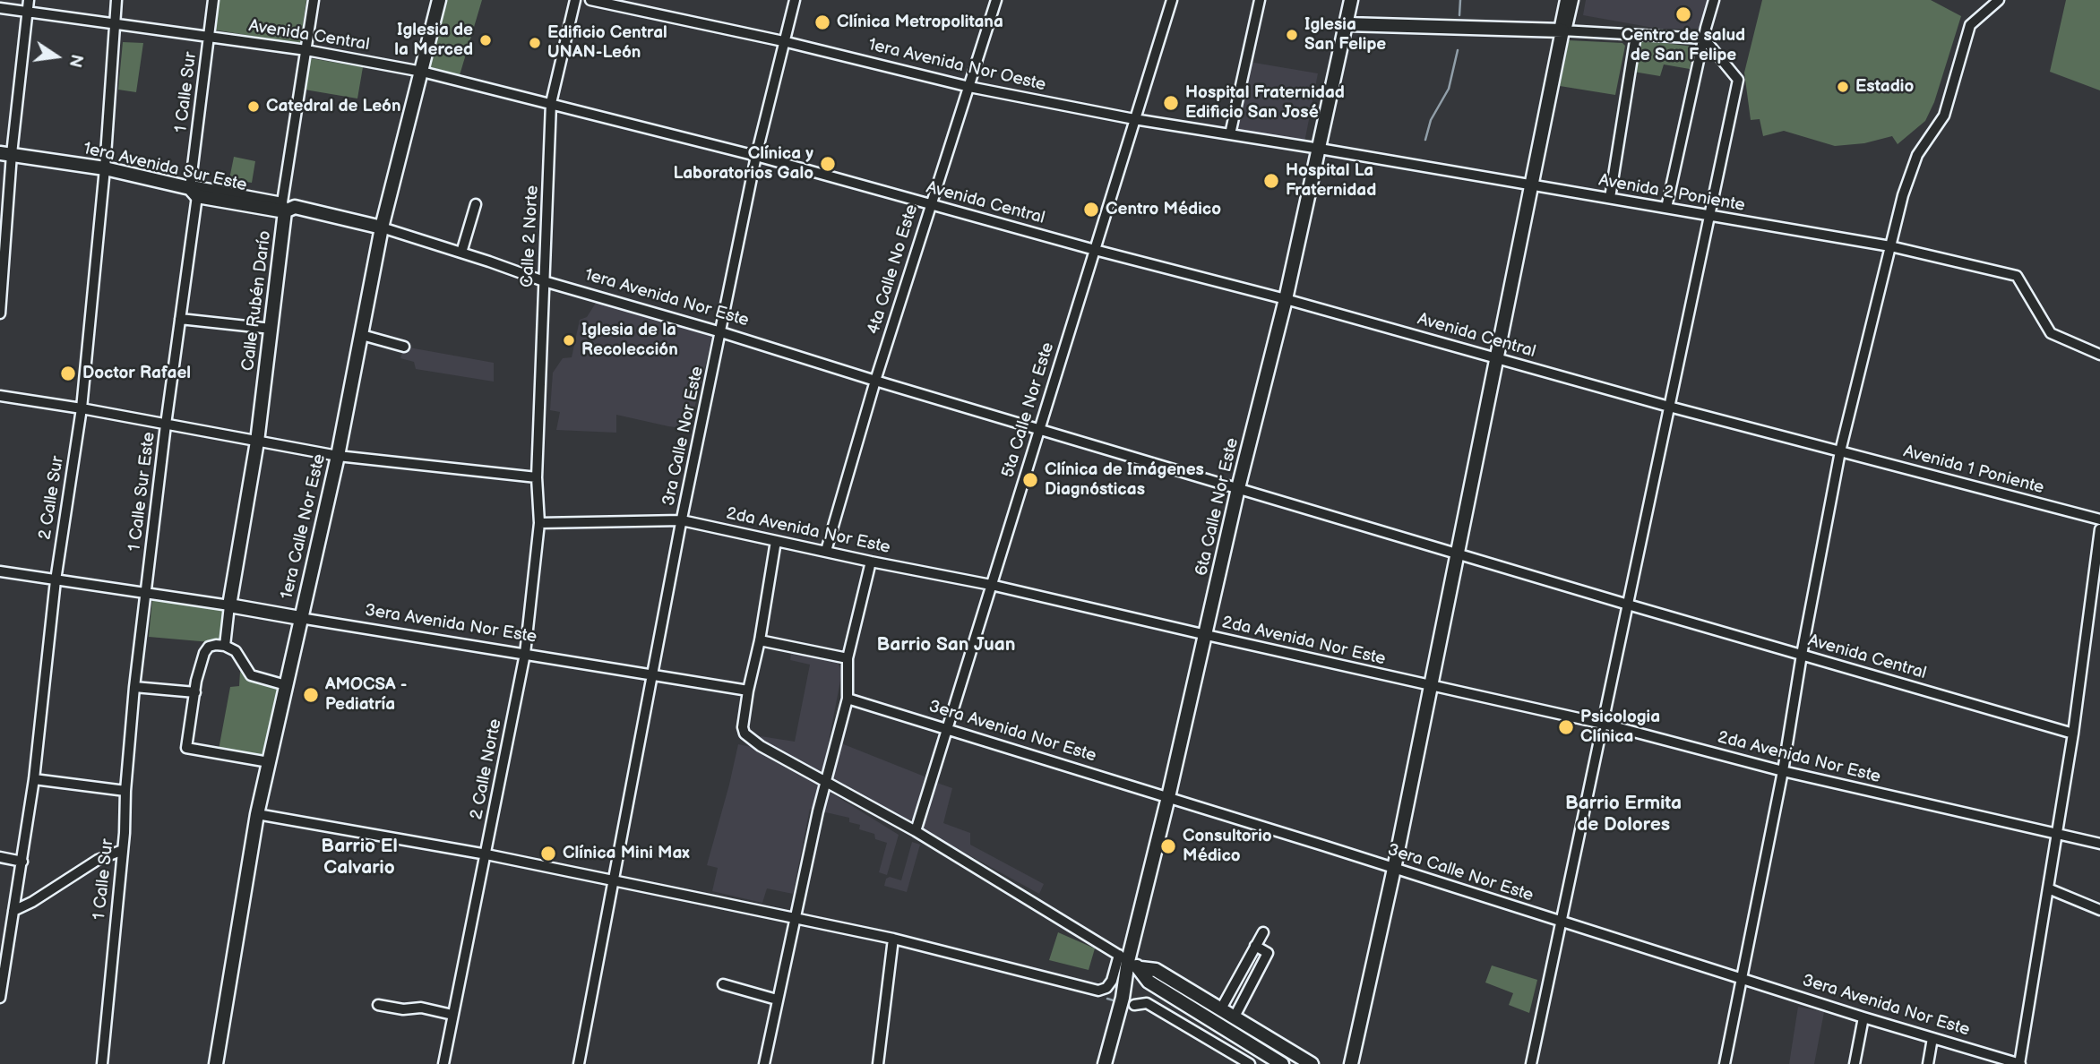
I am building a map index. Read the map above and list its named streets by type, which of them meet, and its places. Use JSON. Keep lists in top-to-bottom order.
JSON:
{
  "streets": {
    "street": [
      "Avenida Central",
      "1era Avenida Nor Oeste",
      "1 Calle Sur",
      "1era Avenida Sur Este",
      "Avenida 2 Poniente",
      "Calle 2 Norte",
      "4ta Calle No Este",
      "1era Avenida Nor Este",
      "Calle Rubén Darío",
      "5ta Calle Nor Este",
      "3ra Calle Nor Este",
      "Avenida 1 Poniente",
      "1 Calle Sur Este",
      "2 Calle Sur",
      "6ta Calle Nor Este",
      "1era Calle Nor Este",
      "2da Avenida Nor Este",
      "3era Avenida Nor Este",
      "2 Calle Norte",
      "3era Calle Nor Este"
    ]
  },
  "crossings": [
    ["Avenida Central", "1 Calle Sur"],
    ["Avenida Central", "Calle 2 Norte"],
    ["Avenida Central", "4ta Calle No Este"],
    ["Avenida Central", "1era Avenida Nor Este"],
    ["Avenida Central", "Calle Rubén Darío"],
    ["Avenida Central", "5ta Calle Nor Este"],
    ["Avenida Central", "3ra Calle Nor Este"],
    ["Avenida Central", "Avenida 1 Poniente"],
    ["Avenida Central", "2 Calle Sur"],
    ["Avenida Central", "6ta Calle Nor Este"],
    ["Avenida Central", "1era Calle Nor Este"],
    ["1era Avenida Nor Oeste", "Avenida 2 Poniente"],
    ["1era Avenida Nor Oeste", "4ta Calle No Este"],
    ["1era Avenida Nor Oeste", "5ta Calle Nor Este"],
    ["1era Avenida Nor Oeste", "3ra Calle Nor Este"],
    ["1era Avenida Nor Oeste", "6ta Calle Nor Este"],
    ["1 Calle Sur", "1era Avenida Sur Este"],
    ["1 Calle Sur", "1 Calle Sur Este"],
    ["1era Avenida Sur Este", "1era Avenida Nor Este"],
    ["1era Avenida Sur Este", "Calle Rubén Darío"],
    ["1era Avenida Sur Este", "1 Calle Sur Este"],
    ["1era Avenida Sur Este", "2 Calle Sur"],
    ["Avenida 2 Poniente", "6ta Calle Nor Este"],
    ["Calle 2 Norte", "1era Avenida Nor Este"],
    ["Calle 2 Norte", "2 Calle Norte"],
    ["4ta Calle No Este", "1era Avenida Nor Este"],
    ["4ta Calle No Este", "2da Avenida Nor Este"],
    ["1era Avenida Nor Este", "Calle Rubén Darío"],
    ["1era Avenida Nor Este", "5ta Calle Nor Este"],
    ["1era Avenida Nor Este", "3ra Calle Nor Este"],
    ["1era Avenida Nor Este", "1era Calle Nor Este"],
    ["Calle Rubén Darío", "3era Avenida Nor Este"],
    ["5ta Calle Nor Este", "2da Avenida Nor Este"],
    ["5ta Calle Nor Este", "3era Avenida Nor Este"],
    ["3ra Calle Nor Este", "2da Avenida Nor Este"],
    ["3ra Calle Nor Este", "3era Avenida Nor Este"],
    ["1 Calle Sur Este", "3era Avenida Nor Este"],
    ["2 Calle Sur", "3era Avenida Nor Este"],
    ["6ta Calle Nor Este", "2da Avenida Nor Este"],
    ["6ta Calle Nor Este", "3era Avenida Nor Este"],
    ["6ta Calle Nor Este", "3era Calle Nor Este"],
    ["1era Calle Nor Este", "3era Avenida Nor Este"],
    ["2da Avenida Nor Este", "2 Calle Norte"],
    ["3era Avenida Nor Este", "2 Calle Norte"],
    ["3era Avenida Nor Este", "3era Calle Nor Este"]
  ],
  "districts": ["Barrio San Juan", "Barrio Ermita de Dolores", "Barrio El Calvario"],
  "places": [
    "Centro de salud de San Felipe",
    "Clínica Metropolitana",
    "Iglesia San Felipe",
    "Iglesia de la Merced",
    "Edificio Central UNAN-León",
    "Estadio",
    "Hospital Fraternidad Edificio San José",
    "Catedral de León",
    "Clínica y Laboratorios Galo",
    "Hospital La Fraternidad",
    "Centro Médico",
    "Iglesia de la Recolección",
    "Doctor Rafael",
    "Clínica de Imágenes Diagnósticas",
    "AMOCSA - Pediatría",
    "Psicologia Clínica",
    "Consultorio Médico",
    "Clínica Mini Max"
  ],
  "north": "right"
}
